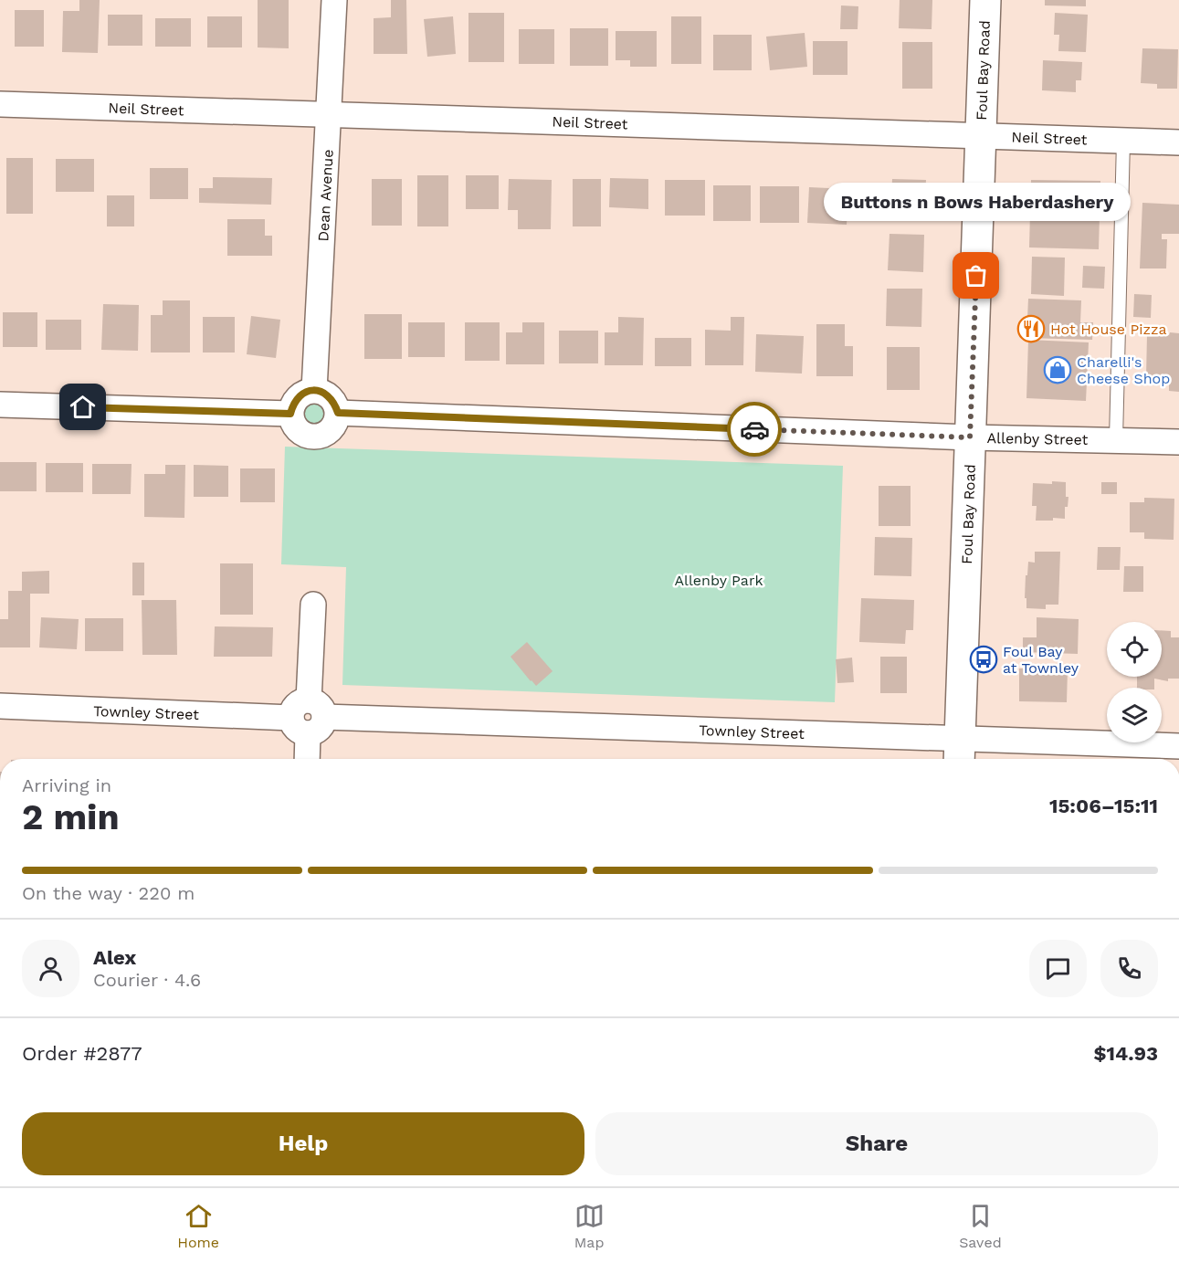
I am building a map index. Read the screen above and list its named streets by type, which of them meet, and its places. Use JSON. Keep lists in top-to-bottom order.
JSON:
{
  "streets": {
    "main road": ["Foul Bay Road"],
    "street": [
      "Neil Street",
      "Dean Avenue",
      "Allenby Street",
      "Townley Street"
    ]
  },
  "crossings": [
    ["Foul Bay Road", "Neil Street"],
    ["Foul Bay Road", "Allenby Street"],
    ["Foul Bay Road", "Townley Street"],
    ["Neil Street", "Dean Avenue"],
    ["Dean Avenue", "Allenby Street"]
  ],
  "parks": ["Allenby Park"],
  "places": {
    "other": ["Buttons n Bows Haberdashery"],
    "restaurant": ["Hot House Pizza"],
    "shop": ["Charelli's Cheese Shop"],
    "bus stop": ["Foul Bay at Townley"]
  },
  "page": {
    "bubble": "Buttons n Bows Haberdashery",
    "heading": ["2 min", "Arriving in", "15:06–15:11"],
    "panel": [
      "Alex",
      "Courier · 4.6",
      "Order #2877",
      "$14.93"
    ],
    "bar": "On the way · 220 m",
    "buttons": ["Help", "Share"],
    "tabs": ["Home", "Map", "Saved"]
  }
}
